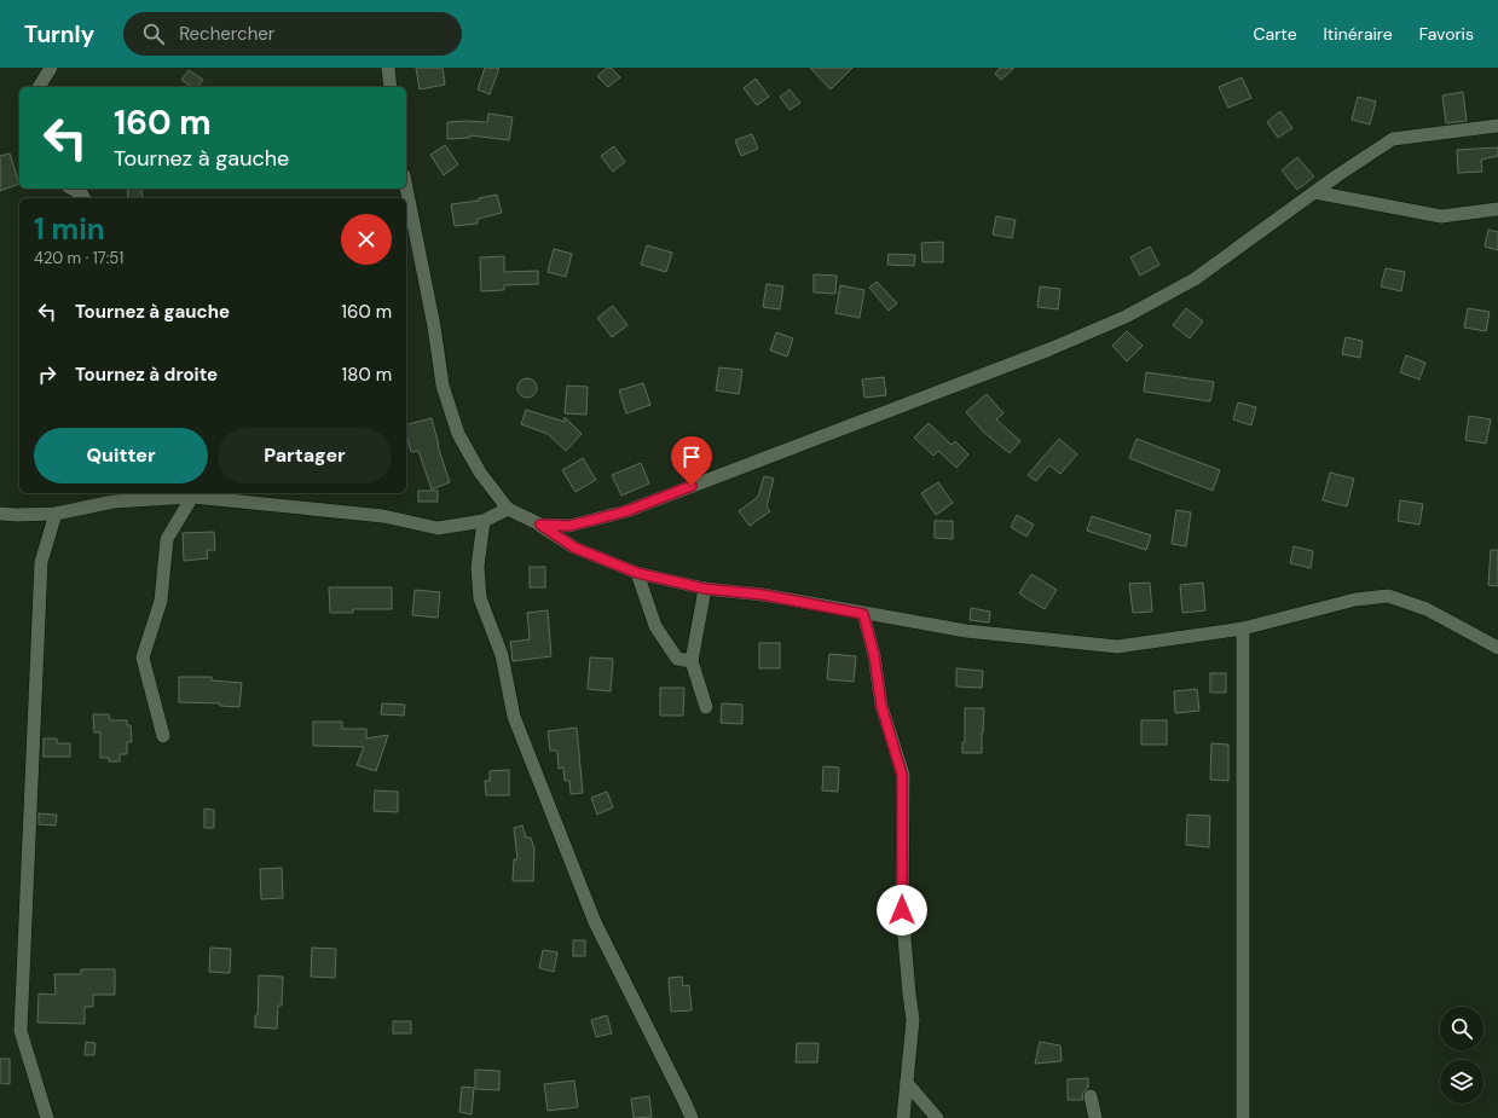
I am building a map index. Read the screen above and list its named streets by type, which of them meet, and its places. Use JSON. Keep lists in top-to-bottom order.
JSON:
{
  "page": {
    "header": "Turnly",
    "search": "Rechercher",
    "nav": ["Carte", "Itinéraire", "Favoris"],
    "turn": ["160 m", "Tournez à gauche"],
    "heading": ["1 min", "420 m · 17:51"],
    "list": [
      {
        "name": "Tournez à gauche",
        "value": "160 m"
      },
      {
        "name": "Tournez à droite",
        "value": "180 m"
      }
    ],
    "buttons": ["Quitter", "Partager"]
  }
}
